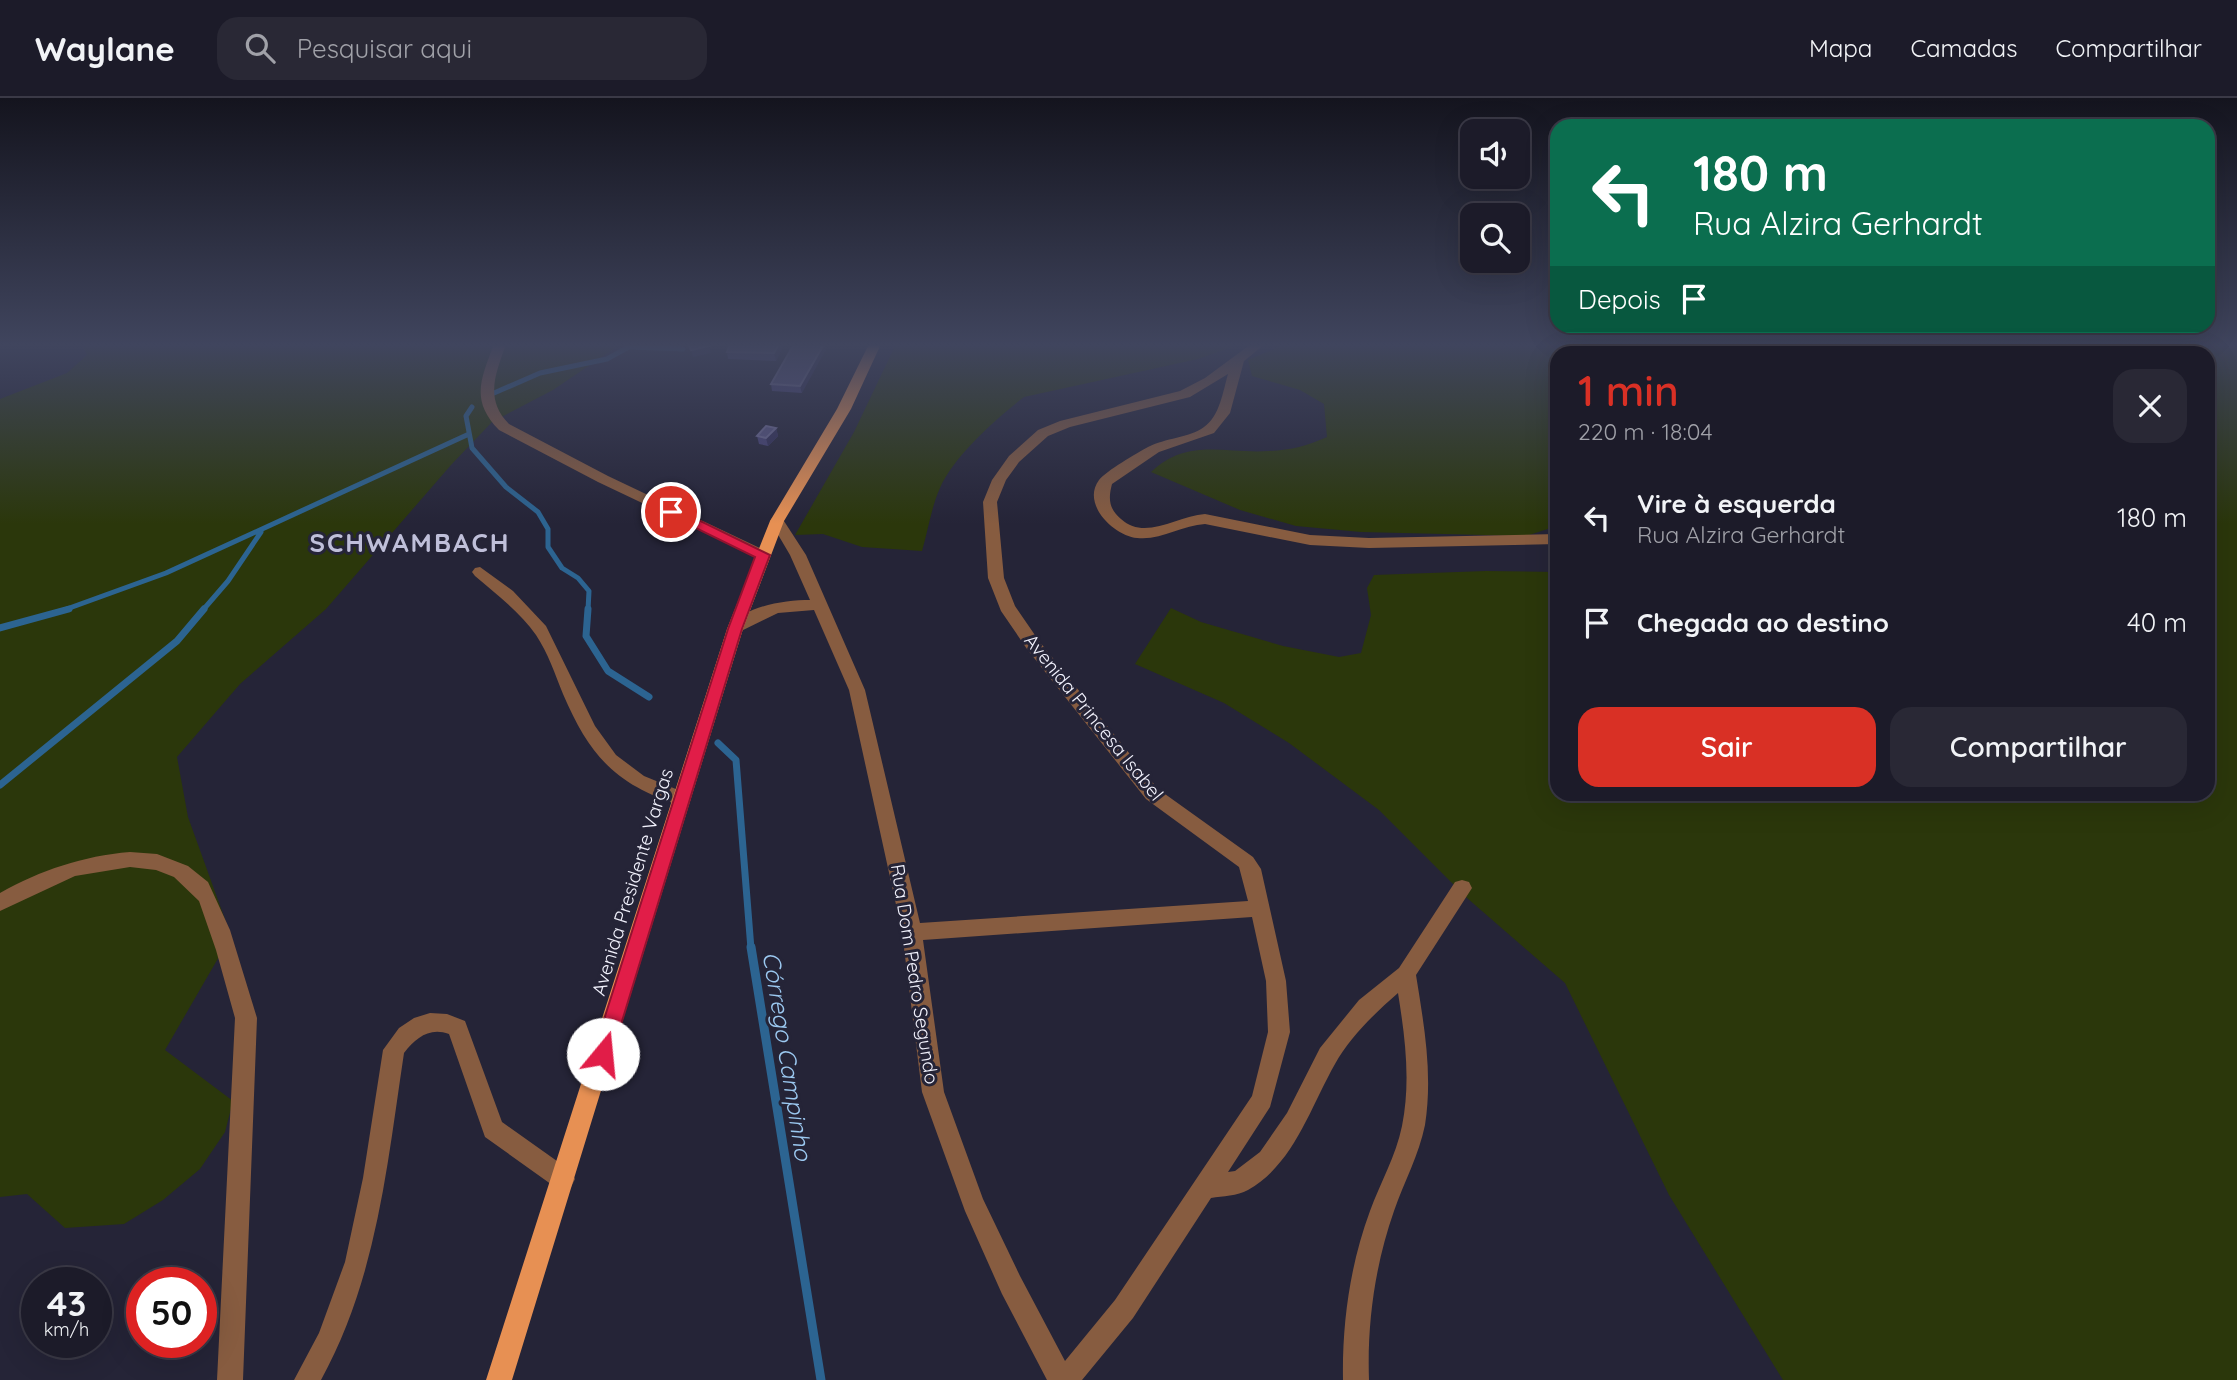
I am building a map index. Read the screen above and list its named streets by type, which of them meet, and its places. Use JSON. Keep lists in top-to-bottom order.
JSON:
{
  "streets": {
    "main road": ["Avenida Presidente Vargas"],
    "street": ["Avenida Princesa Isabel", "Rua Dom Pedro Segundo"]
  },
  "crossings": [
    ["Avenida Princesa Isabel", "Rua Dom Pedro Segundo"],
    ["Avenida Presidente Vargas", "Rua Dom Pedro Segundo"]
  ],
  "districts": ["SCHWAMBACH"],
  "water": ["Córrego Campinho"],
  "page": {
    "header": "Waylane",
    "search": "Pesquisar aqui",
    "nav": ["Mapa", "Camadas", "Compartilhar"],
    "turn": ["180 m", "Rua Alzira Gerhardt"],
    "then": "Depois",
    "heading": ["1 min", "220 m · 18:04"],
    "list": [
      {
        "name": "Vire à esquerda",
        "note": "Rua Alzira Gerhardt",
        "value": "180 m"
      },
      {
        "name": "Chegada ao destino",
        "value": "40 m"
      }
    ],
    "buttons": ["Sair", "Compartilhar"],
    "speed": "43 km/h",
    "limit": "50"
  }
}
